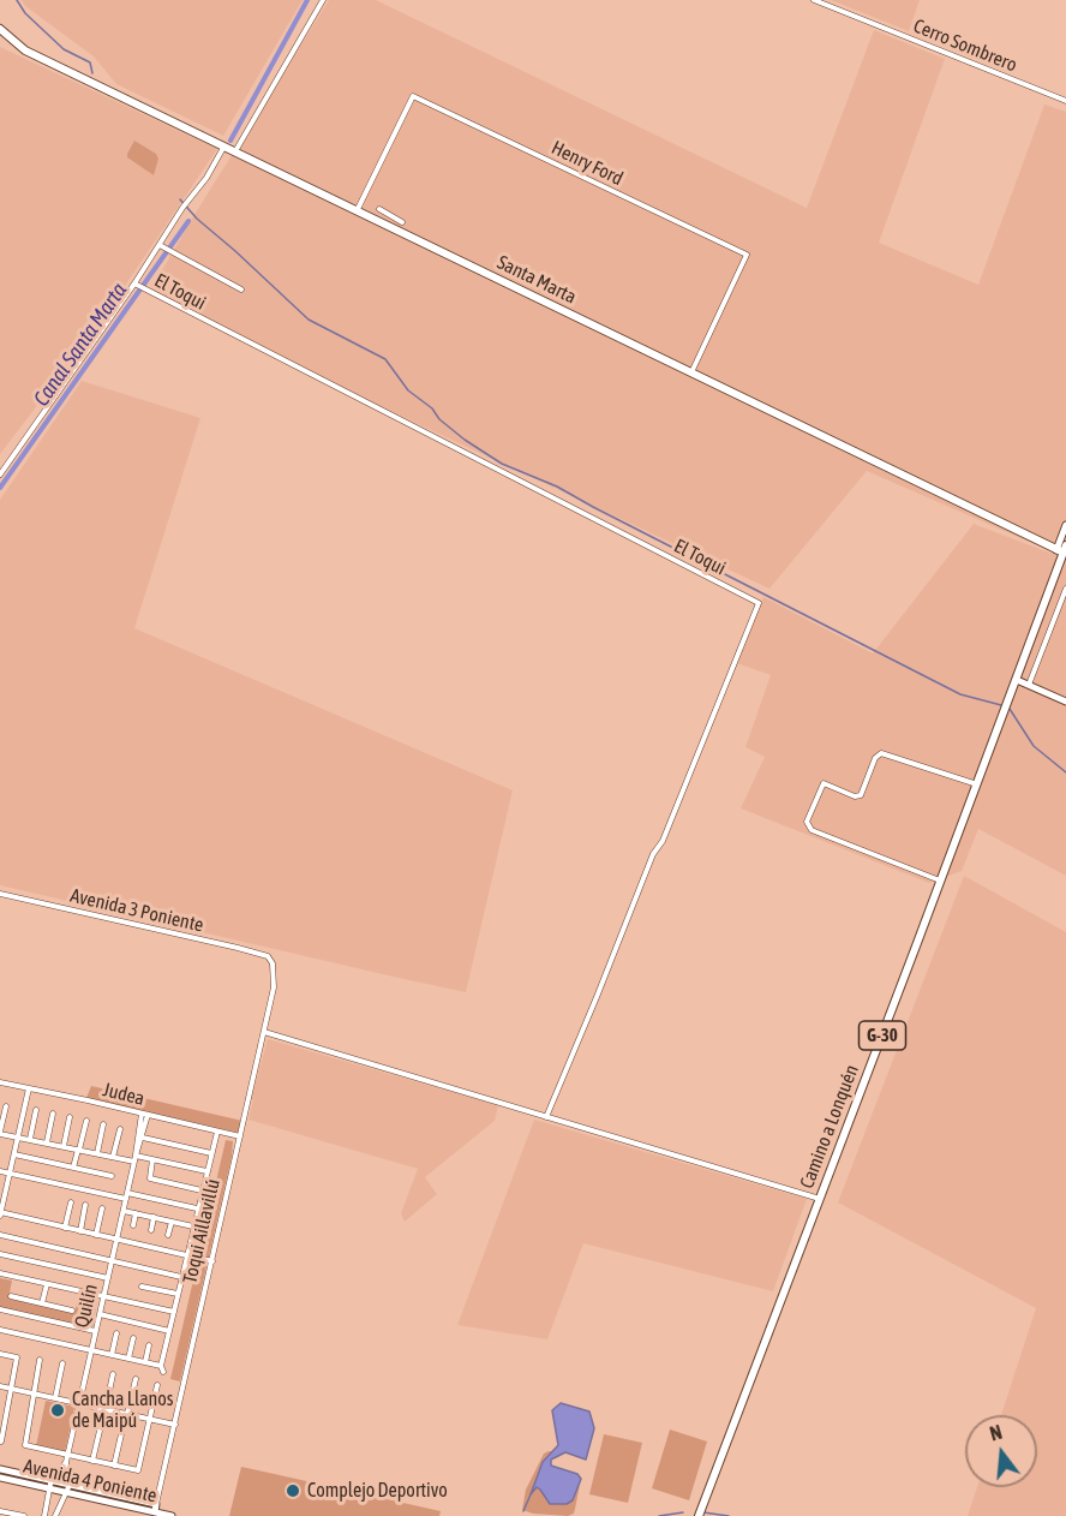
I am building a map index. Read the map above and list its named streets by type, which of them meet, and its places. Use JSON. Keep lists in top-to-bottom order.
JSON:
{
  "streets": {
    "main road": ["Santa Marta", "G-30", "Camino a Lonquén"],
    "street": [
      "Cerro Sombrero",
      "Henry Ford",
      "El Toqui",
      "Avenida 3 Poniente",
      "Judea",
      "Toqui Aillavillú",
      "Quilín",
      "Avenida 4 Poniente"
    ]
  },
  "crossings": [
    ["Henry Ford", "Santa Marta"],
    ["Santa Marta", "Camino a Lonquén"],
    ["Avenida 3 Poniente", "Toqui Aillavillú"],
    ["Judea", "Toqui Aillavillú"],
    ["Judea", "Quilín"],
    ["Toqui Aillavillú", "Avenida 4 Poniente"],
    ["Quilín", "Avenida 4 Poniente"]
  ],
  "water": ["Canal Santa Marta"],
  "places": ["Cancha Llanos de Maipú", "Complejo Deportivo"],
  "north": "top"
}
